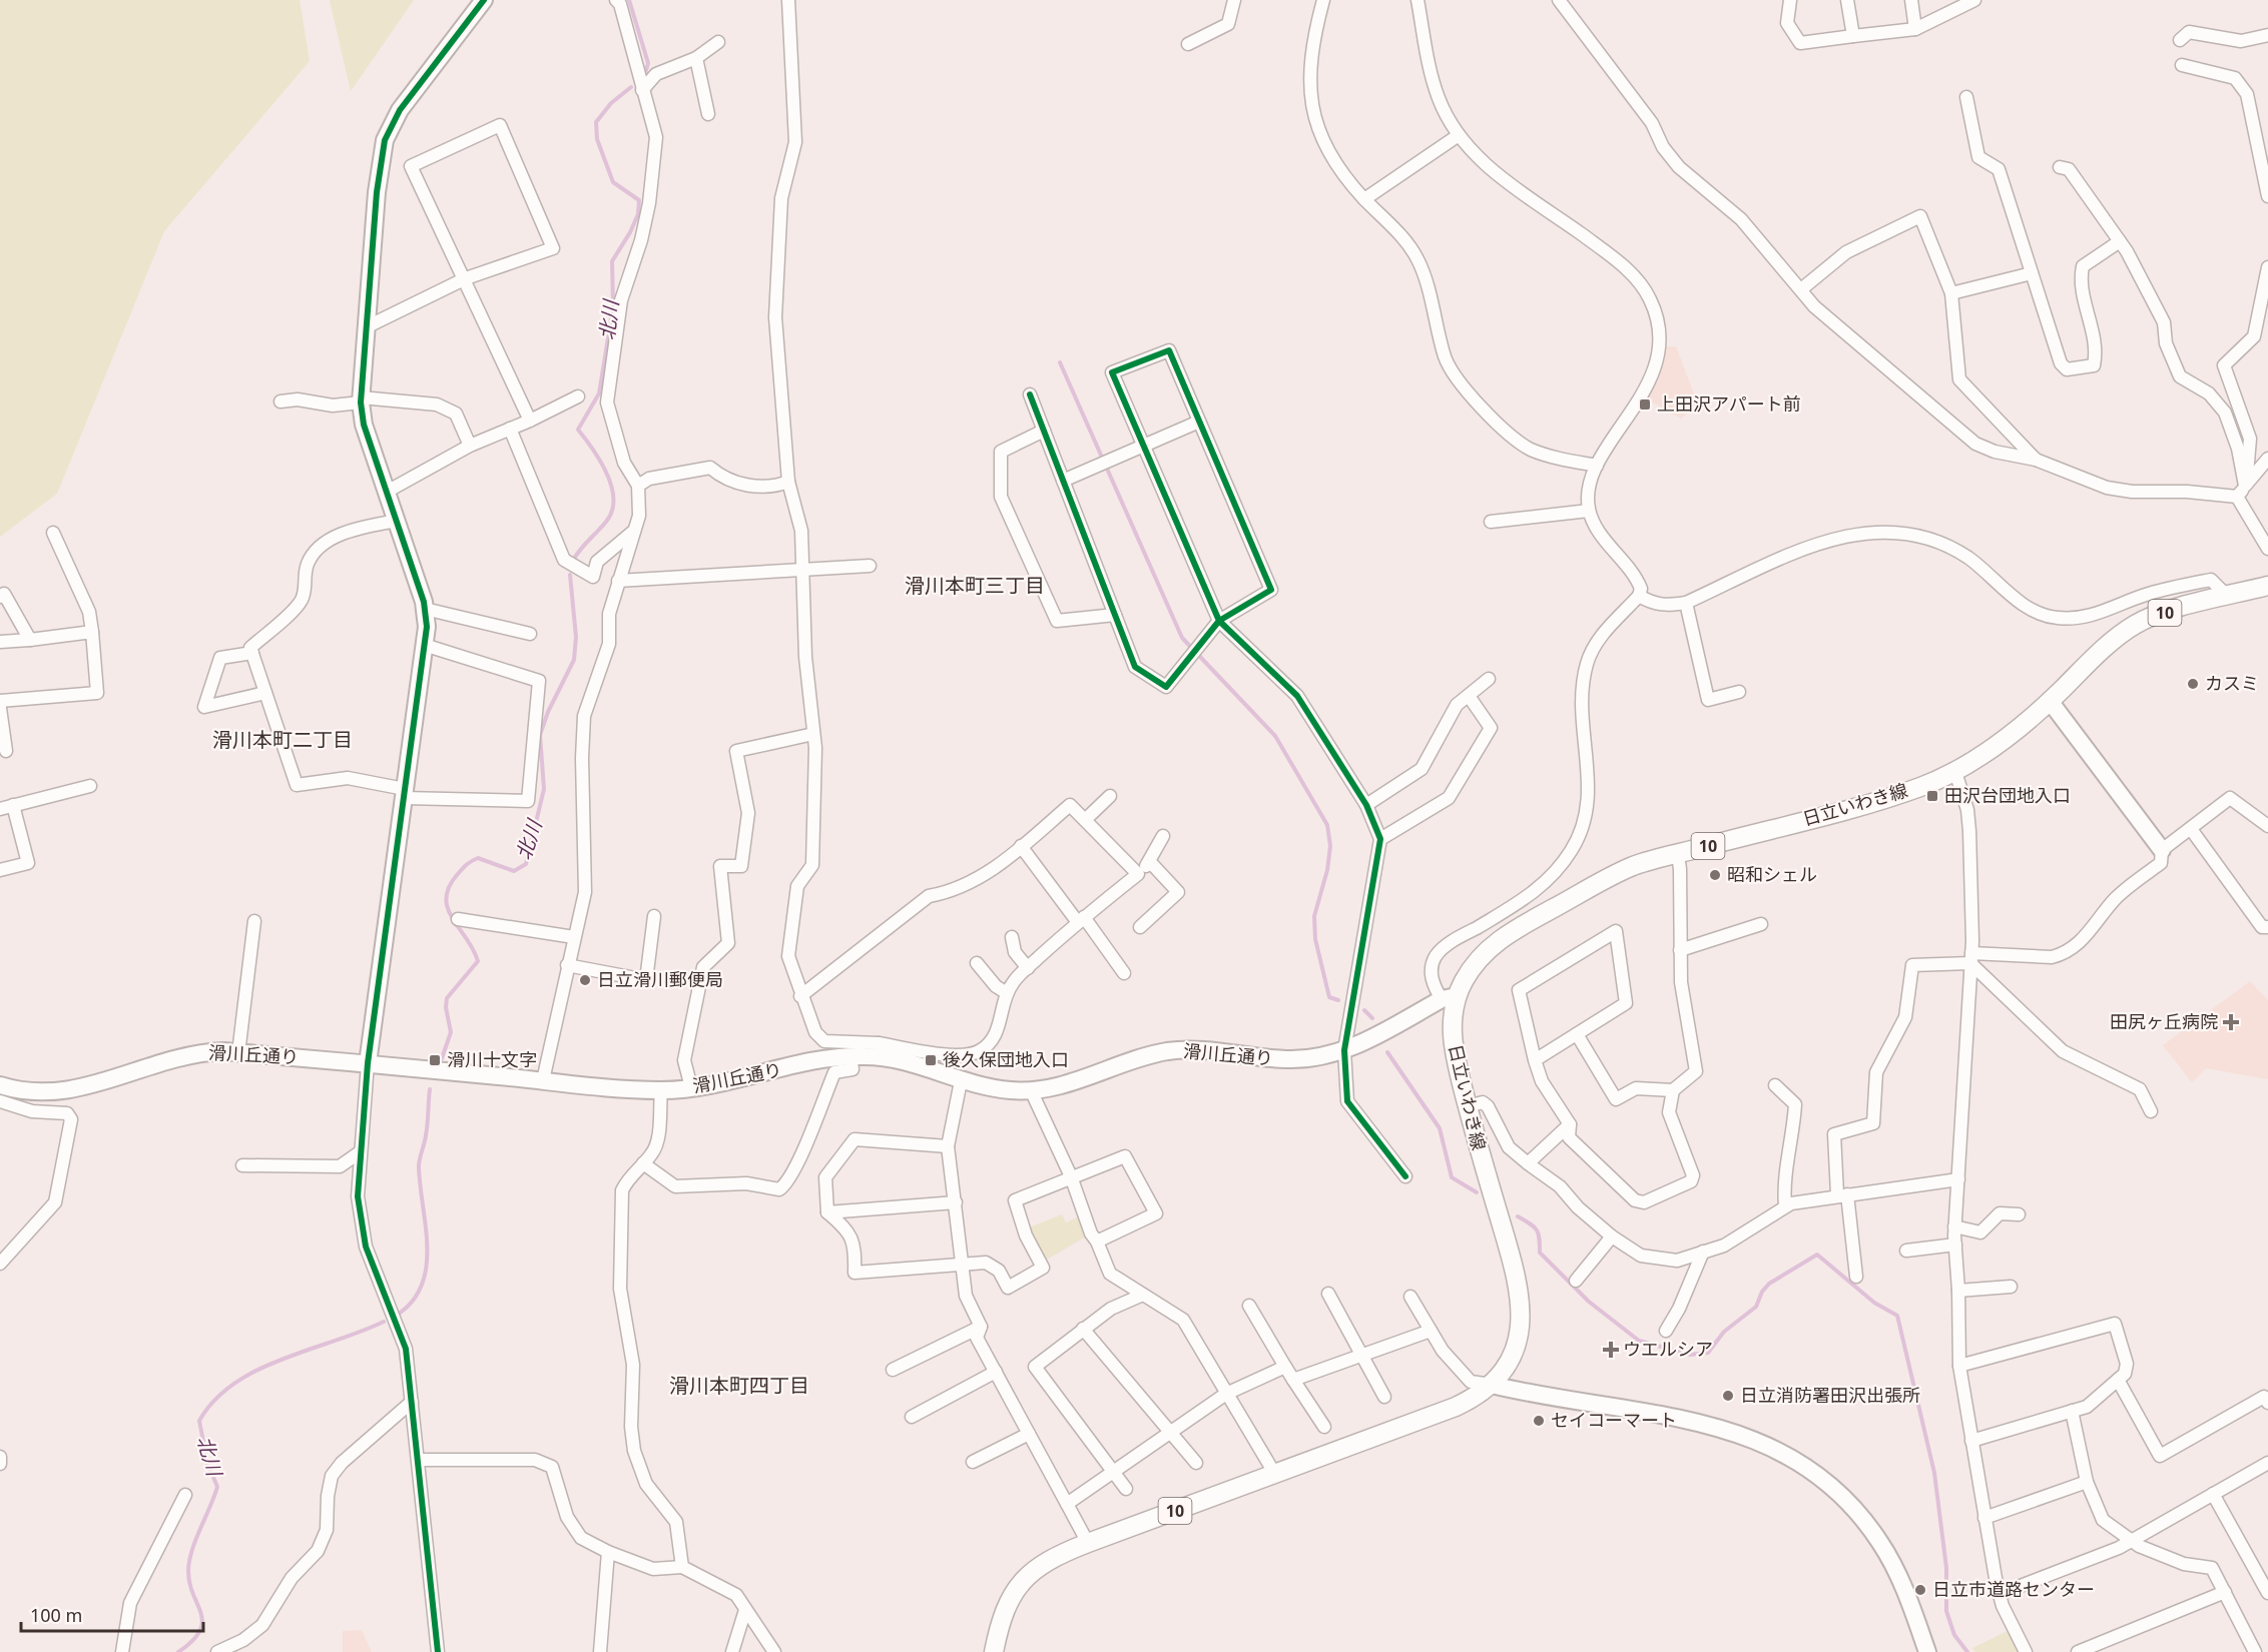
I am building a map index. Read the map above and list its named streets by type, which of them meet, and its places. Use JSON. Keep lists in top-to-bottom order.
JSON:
{
  "streets": {
    "main road": ["10", "日立いわき線"],
    "street": ["滑川丘通り"]
  },
  "crossings": [
    ["日立いわき線", "滑川丘通り"]
  ],
  "districts": ["滑川本町三丁目", "滑川本町二丁目", "滑川本町四丁目"],
  "water": ["北川"],
  "places": {
    "transit": [
      "上田沢アパート前",
      "田沢台団地入口",
      "滑川十文字",
      "後久保団地入口"
    ],
    "other": [
      "カスミ",
      "昭和シェル",
      "日立滑川郵便局",
      "日立消防署田沢出張所",
      "セイコーマート",
      "日立市道路センター"
    ],
    "health": ["田尻ヶ丘病院", "ウエルシア"]
  },
  "scale_bar": "100 m"
}
